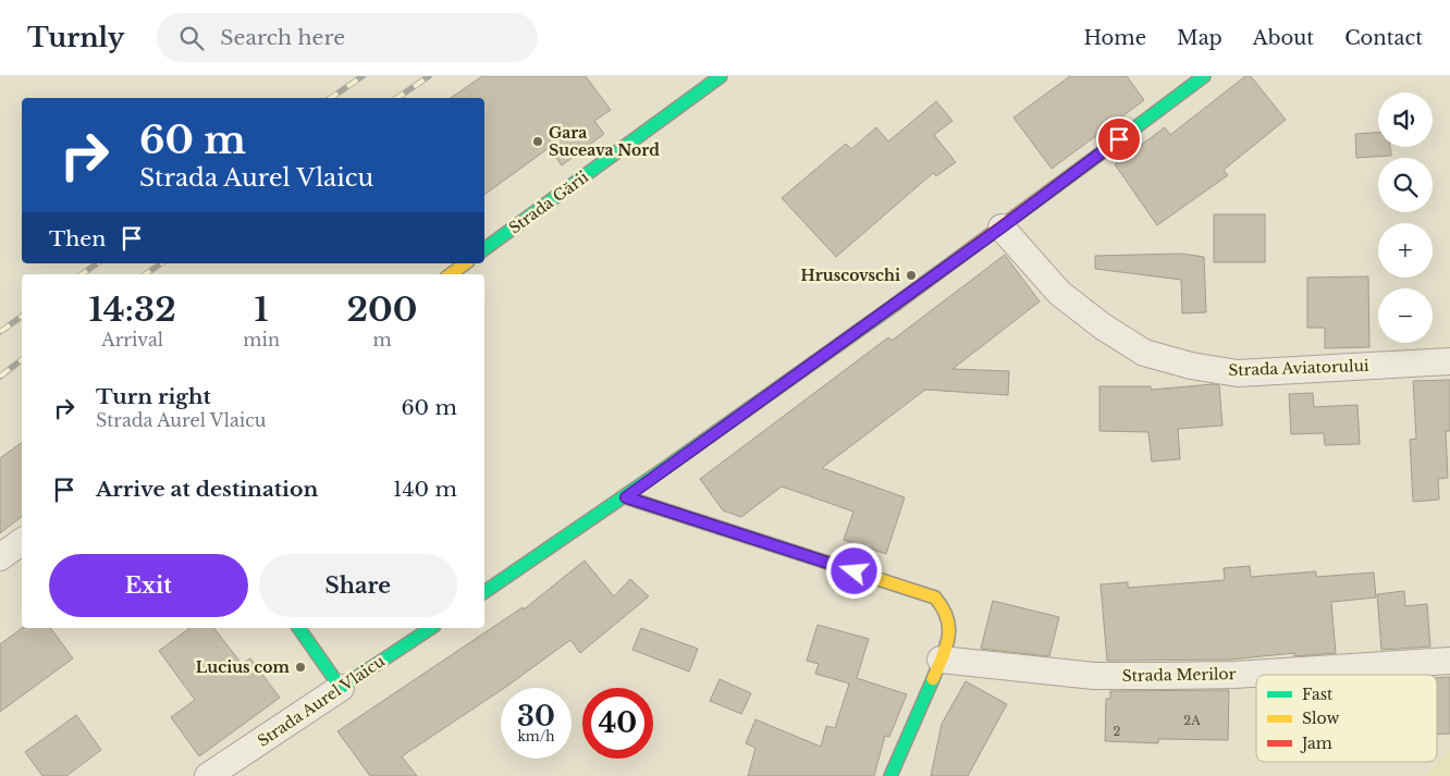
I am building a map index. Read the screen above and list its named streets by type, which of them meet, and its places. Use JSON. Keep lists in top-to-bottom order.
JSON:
{
  "streets": {
    "street": [
      "Strada Gării",
      "Strada Aviatorului",
      "Strada Merilor",
      "Strada Aurel Vlaicu"
    ]
  },
  "places": ["Gara Suceava Nord", "Hruscovschi", "Lucius com"],
  "house_numbers": ["2A", "2"],
  "legend": ["Fast", "Slow", "Jam"],
  "page": {
    "header": "Turnly",
    "search": "Search here",
    "nav": [
      "Home",
      "Map",
      "About",
      "Contact"
    ],
    "map_buttons": ["+", "−"],
    "turn": ["60 m", "Strada Aurel Vlaicu"],
    "then": "Then",
    "eta": [
      "14:32",
      "Arrival",
      "1",
      "min",
      "200",
      "m"
    ],
    "list": [
      {
        "name": "Turn right",
        "note": "Strada Aurel Vlaicu",
        "value": "60 m"
      },
      {
        "name": "Arrive at destination",
        "value": "140 m"
      }
    ],
    "buttons": ["Exit", "Share"],
    "speed": "30 km/h",
    "limit": "40"
  }
}
